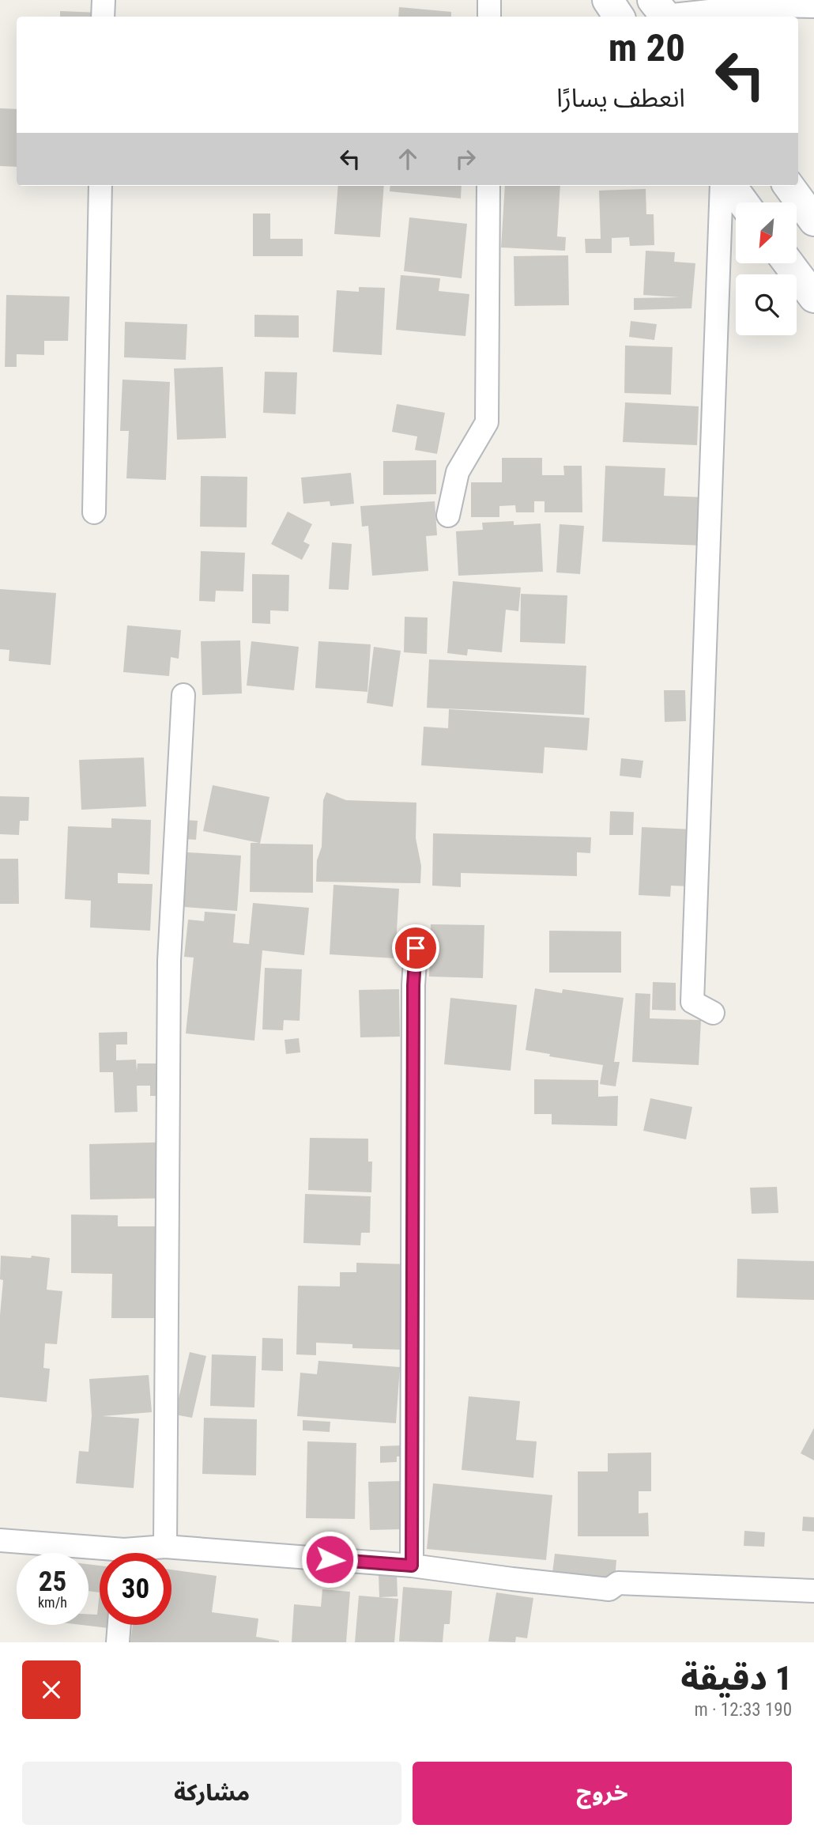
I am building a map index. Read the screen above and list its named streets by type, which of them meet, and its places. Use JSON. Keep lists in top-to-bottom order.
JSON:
{
  "north": "bottom left",
  "page": {
    "turn": ["20 m", "انعطف يسارًا"],
    "speed": "25 km/h",
    "limit": "30",
    "heading": ["1 دقيقة", "190 m · 12:33"],
    "buttons": ["خروج", "مشاركة"]
  }
}
